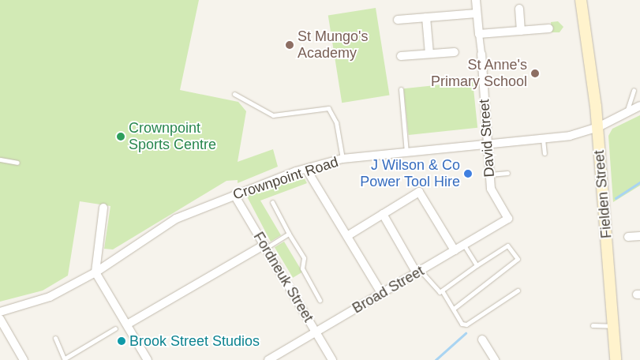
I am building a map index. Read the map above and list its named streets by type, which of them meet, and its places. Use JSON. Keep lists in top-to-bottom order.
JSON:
{
  "streets": {
    "main road": ["Fielden Street"],
    "street": [
      "David Street",
      "Crownpoint Road",
      "Fordneuk Street",
      "Broad Street"
    ]
  },
  "crossings": [
    ["David Street", "Crownpoint Road"],
    ["David Street", "Broad Street"],
    ["Crownpoint Road", "Fielden Street"],
    ["Crownpoint Road", "Fordneuk Street"],
    ["Fordneuk Street", "Broad Street"]
  ],
  "places": [
    "St Mungo's Academy",
    "St Anne's Primary School",
    "Crownpoint Sports Centre",
    "J Wilson & Co Power Tool Hire",
    "Brook Street Studios"
  ]
}
